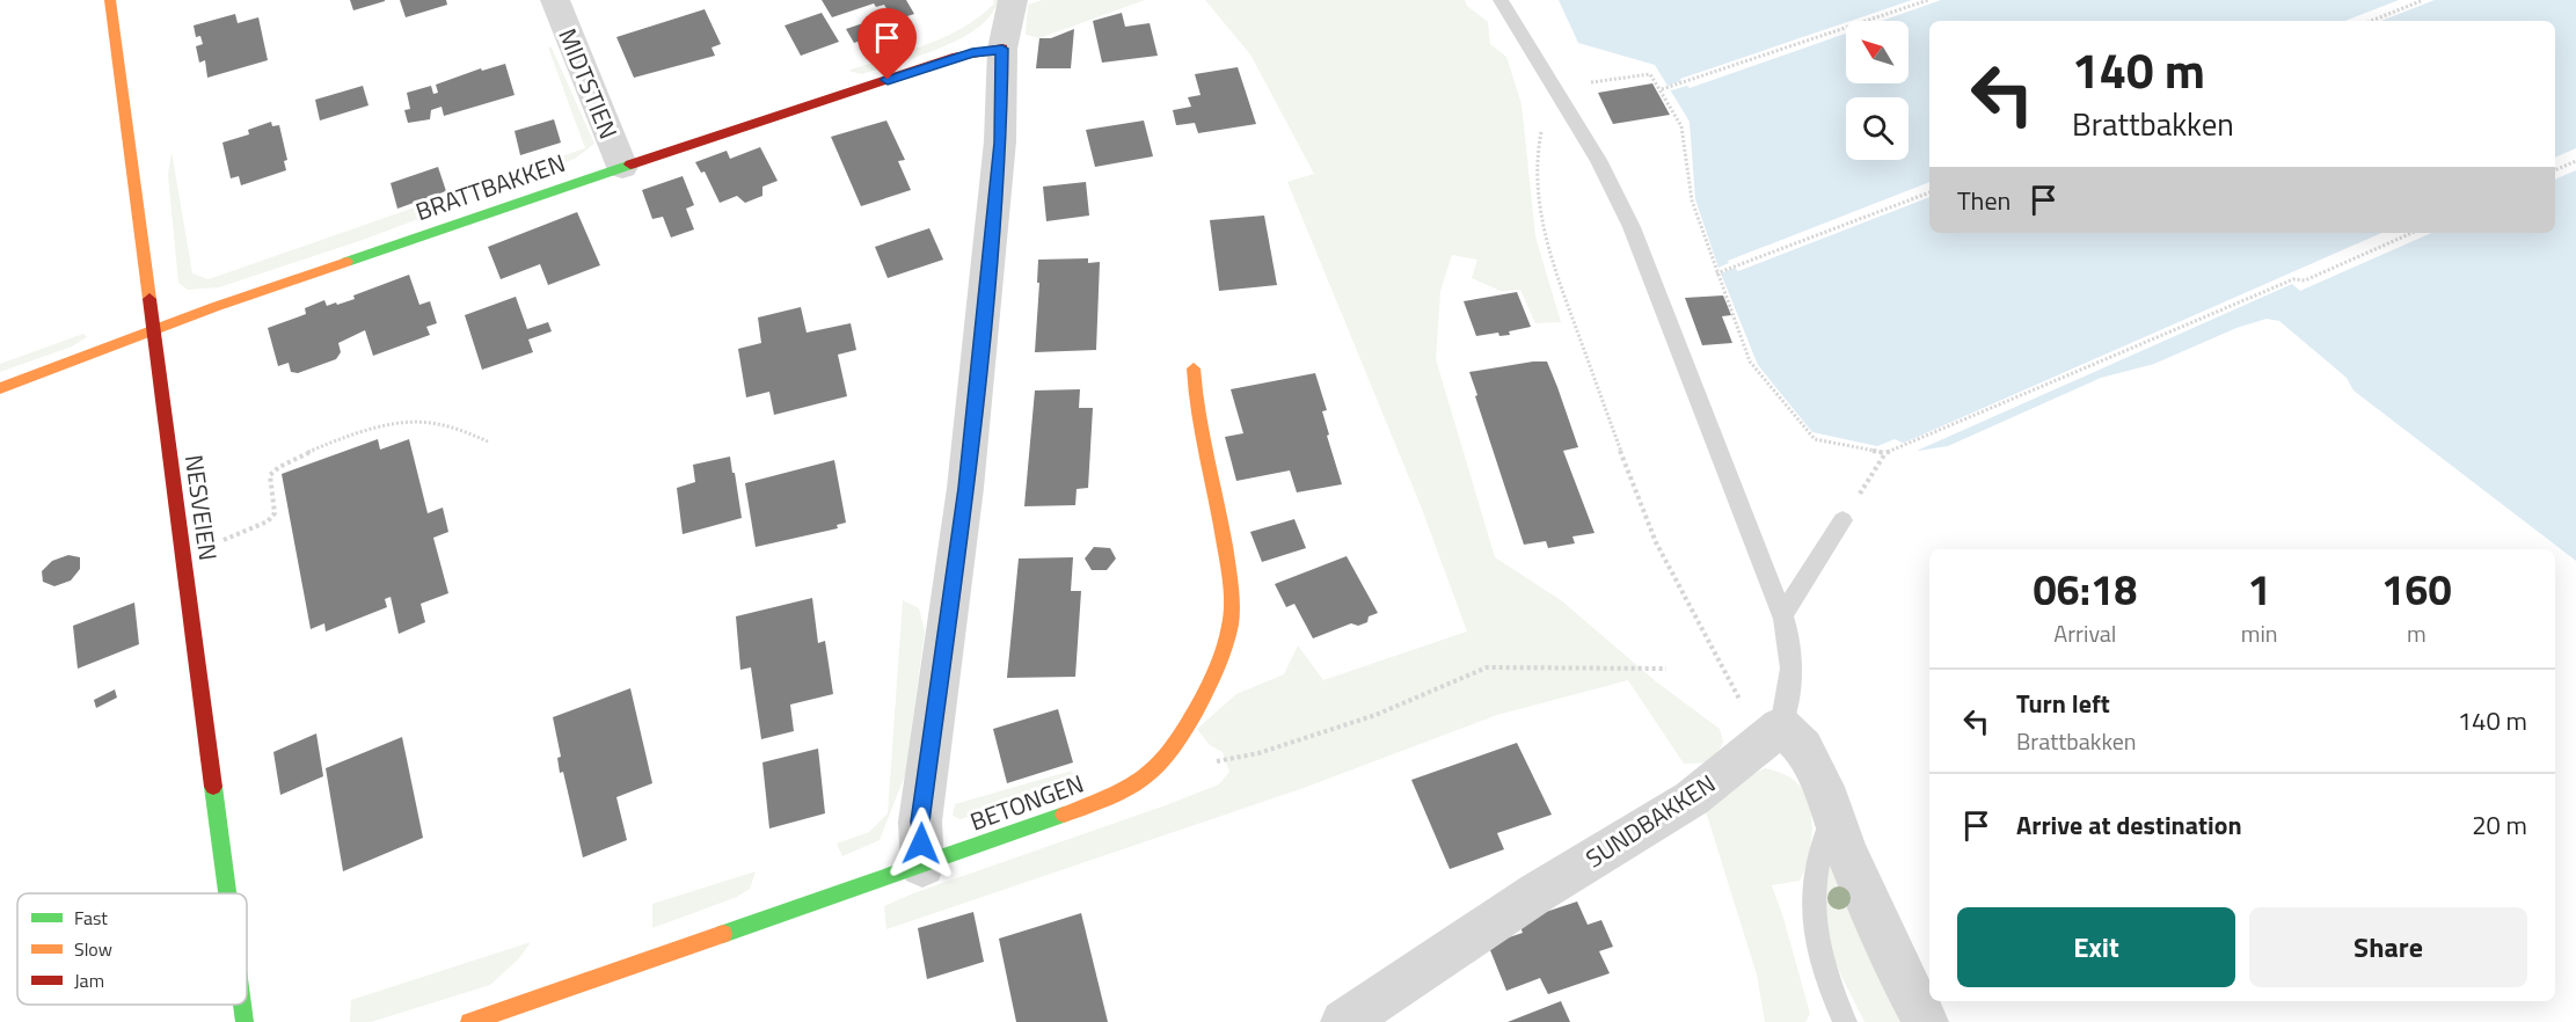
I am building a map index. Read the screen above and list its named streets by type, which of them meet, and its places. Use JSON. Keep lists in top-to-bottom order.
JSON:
{
  "streets": {
    "street": [
      "MIDTSTIEN",
      "BRATTBAKKEN",
      "NESVEIEN",
      "BETONGEN",
      "SUNDBAKKEN"
    ]
  },
  "crossings": [
    ["MIDTSTIEN", "BRATTBAKKEN"],
    ["BRATTBAKKEN", "NESVEIEN"]
  ],
  "legend": ["Fast", "Slow", "Jam"],
  "north": "top left",
  "page": {
    "turn": ["140 m", "Brattbakken"],
    "then": "Then",
    "eta": [
      "06:18",
      "Arrival",
      "1",
      "min",
      "160",
      "m"
    ],
    "list": [
      {
        "name": "Turn left",
        "note": "Brattbakken",
        "value": "140 m"
      },
      {
        "name": "Arrive at destination",
        "value": "20 m"
      }
    ],
    "buttons": ["Exit", "Share"]
  }
}
